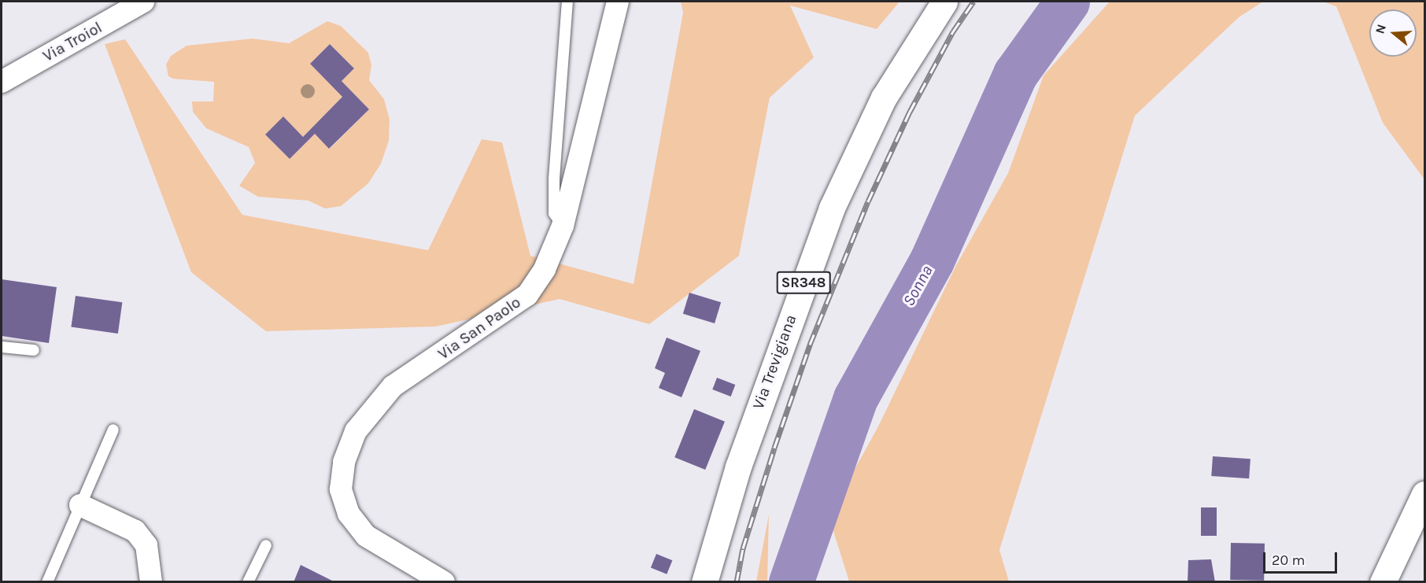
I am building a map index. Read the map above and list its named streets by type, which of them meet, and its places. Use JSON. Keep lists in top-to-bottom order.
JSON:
{
  "streets": {
    "main road": ["SR348", "Via Trevigiana"],
    "street": ["Via Troiol", "Via San Paolo"]
  },
  "water": ["Sonna"],
  "scale_bar": "20 m",
  "north": "left"
}
